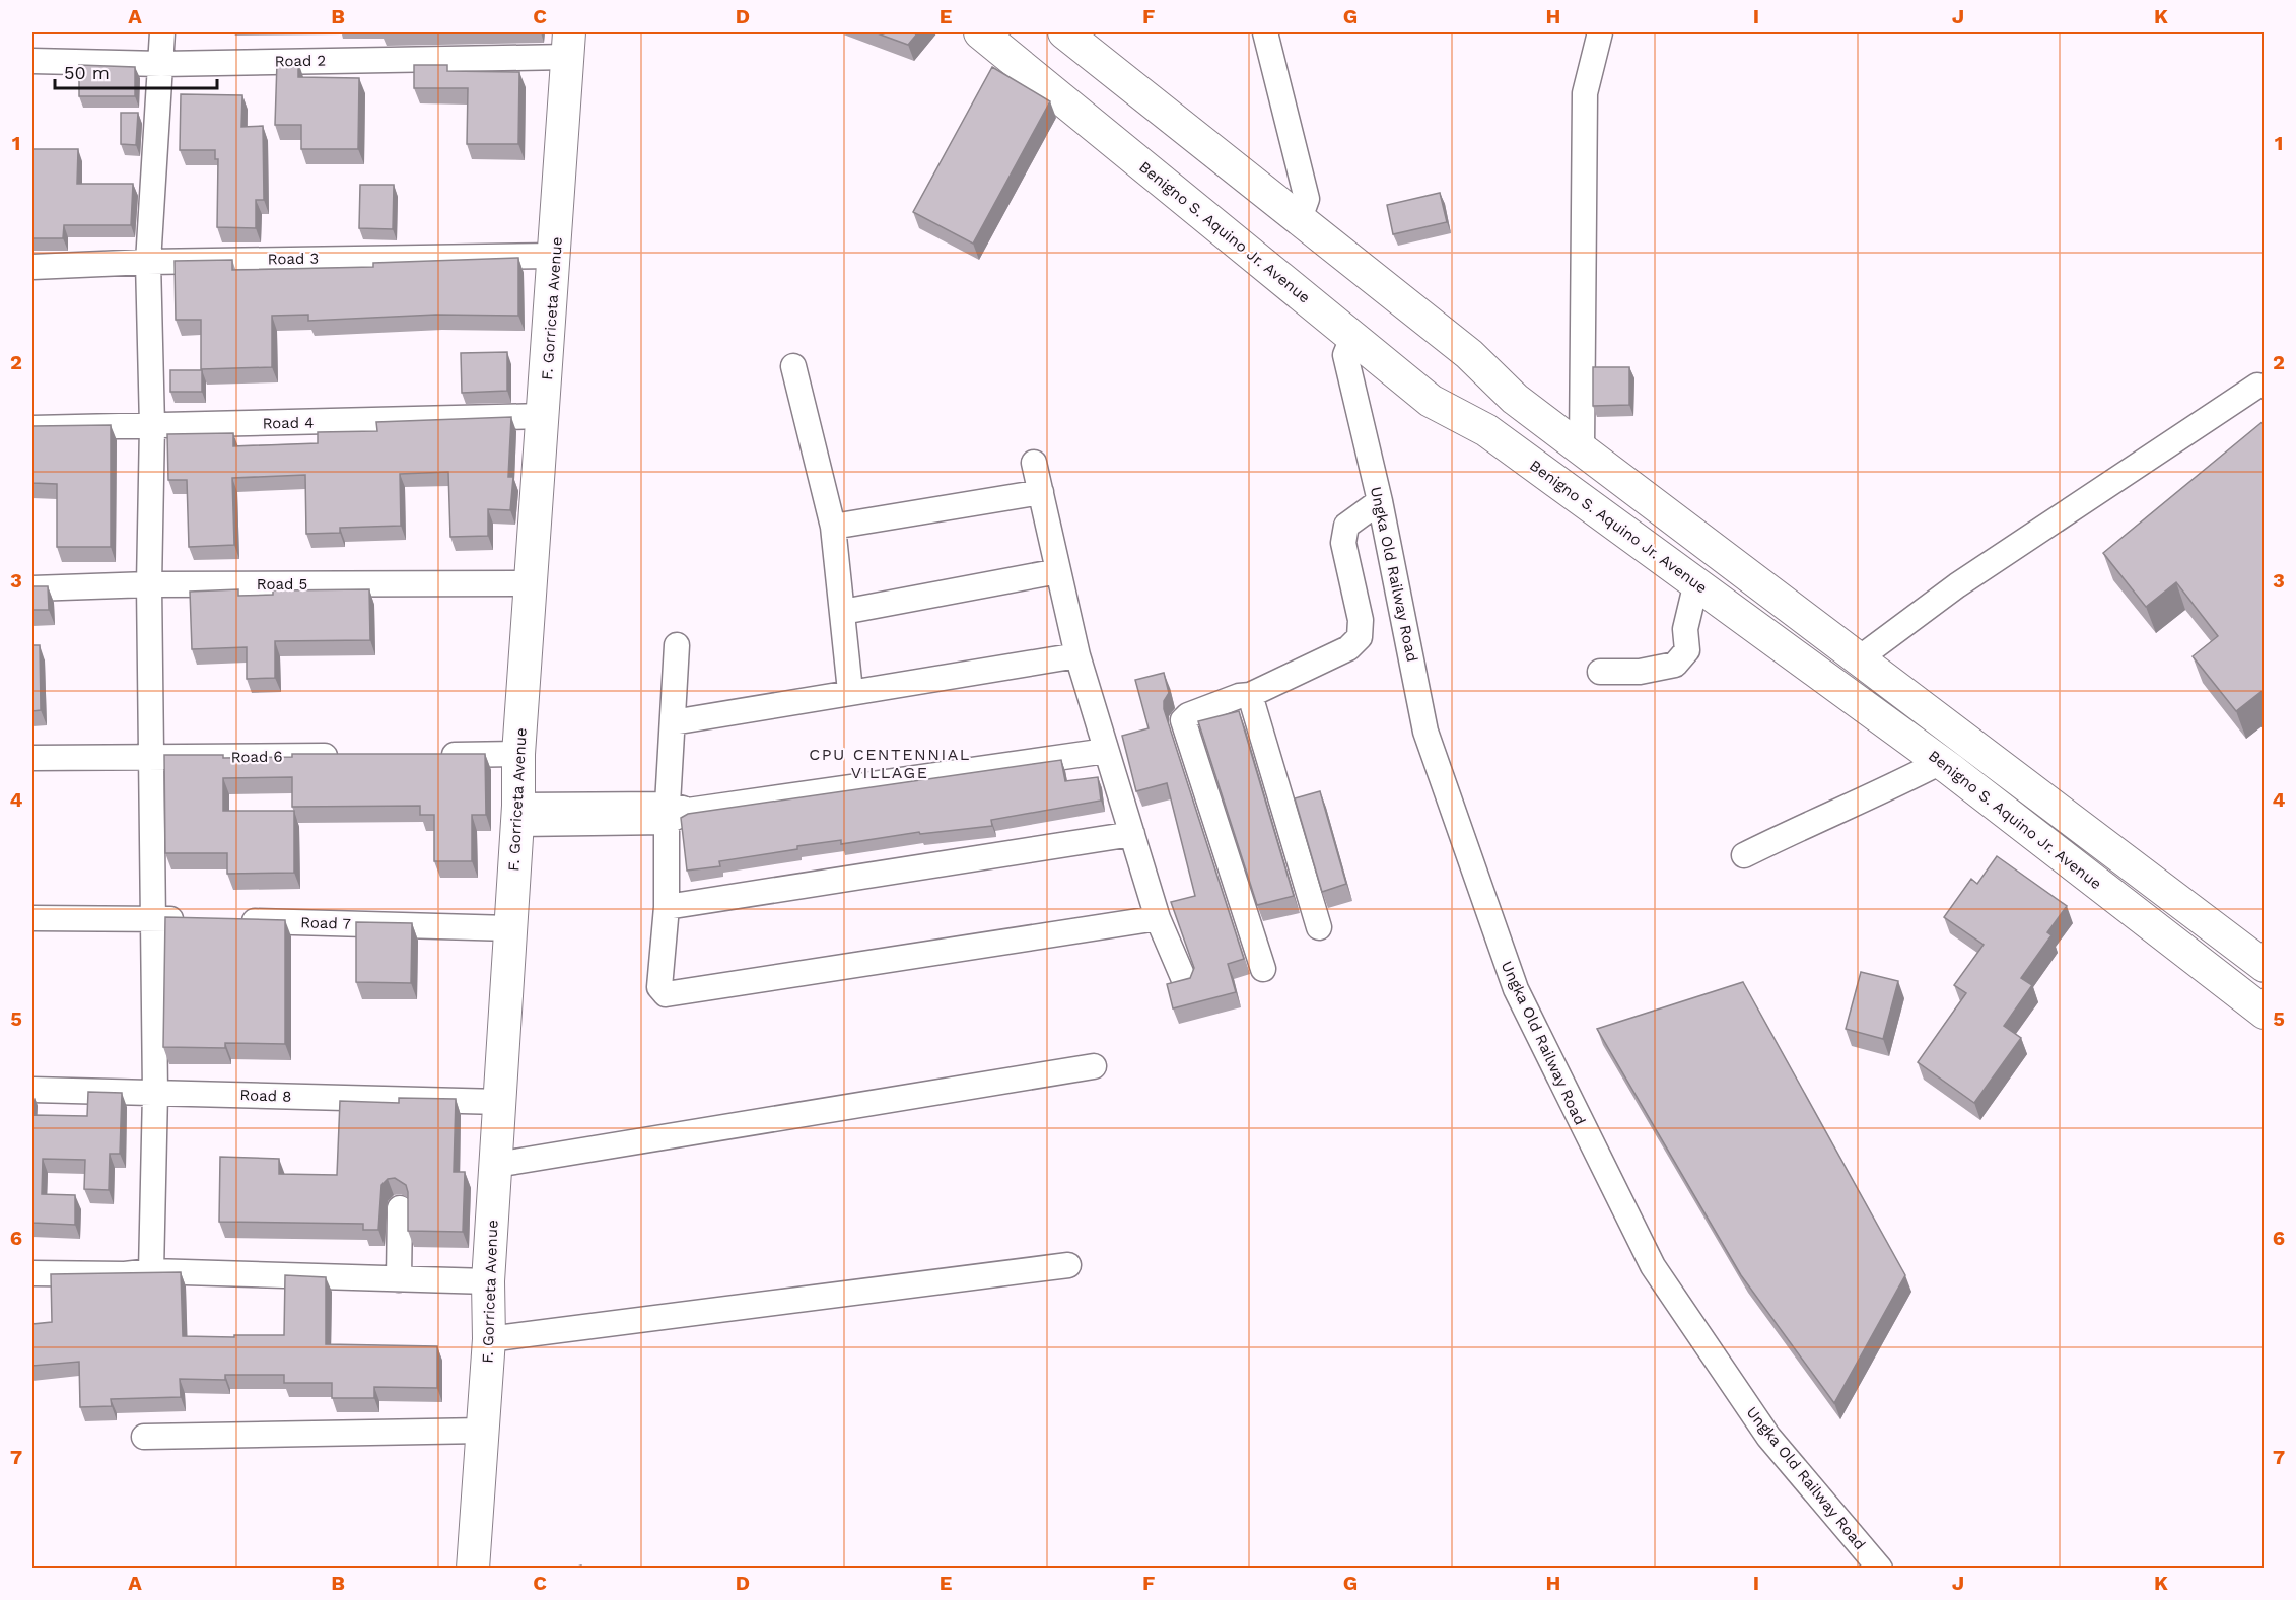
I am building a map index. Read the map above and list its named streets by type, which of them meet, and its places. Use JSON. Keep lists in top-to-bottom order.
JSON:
{
  "streets": {
    "main road": ["Benigno S. Aquino Jr. Avenue", "F. Gorriceta Avenue"],
    "street": [
      "Road 2",
      "Road 3",
      "Road 4",
      "Ungka Old Railway Road",
      "Road 5",
      "Road 6",
      "Road 7",
      "Road 8"
    ]
  },
  "crossings": [
    ["Road 2", "F. Gorriceta Avenue"],
    ["Benigno S. Aquino Jr. Avenue", "Ungka Old Railway Road"],
    ["Road 3", "F. Gorriceta Avenue"],
    ["F. Gorriceta Avenue", "Road 4"],
    ["F. Gorriceta Avenue", "Road 5"],
    ["F. Gorriceta Avenue", "Road 7"],
    ["F. Gorriceta Avenue", "Road 8"]
  ],
  "districts": ["CPU CENTENNIAL VILLAGE"],
  "scale_bar": "50 m",
  "grid": {
    "columns": [
      "A",
      "B",
      "C",
      "D",
      "E",
      "F",
      "G",
      "H",
      "I",
      "J",
      "K"
    ],
    "rows": [
      "1",
      "2",
      "3",
      "4",
      "5",
      "6",
      "7"
    ]
  }
}
